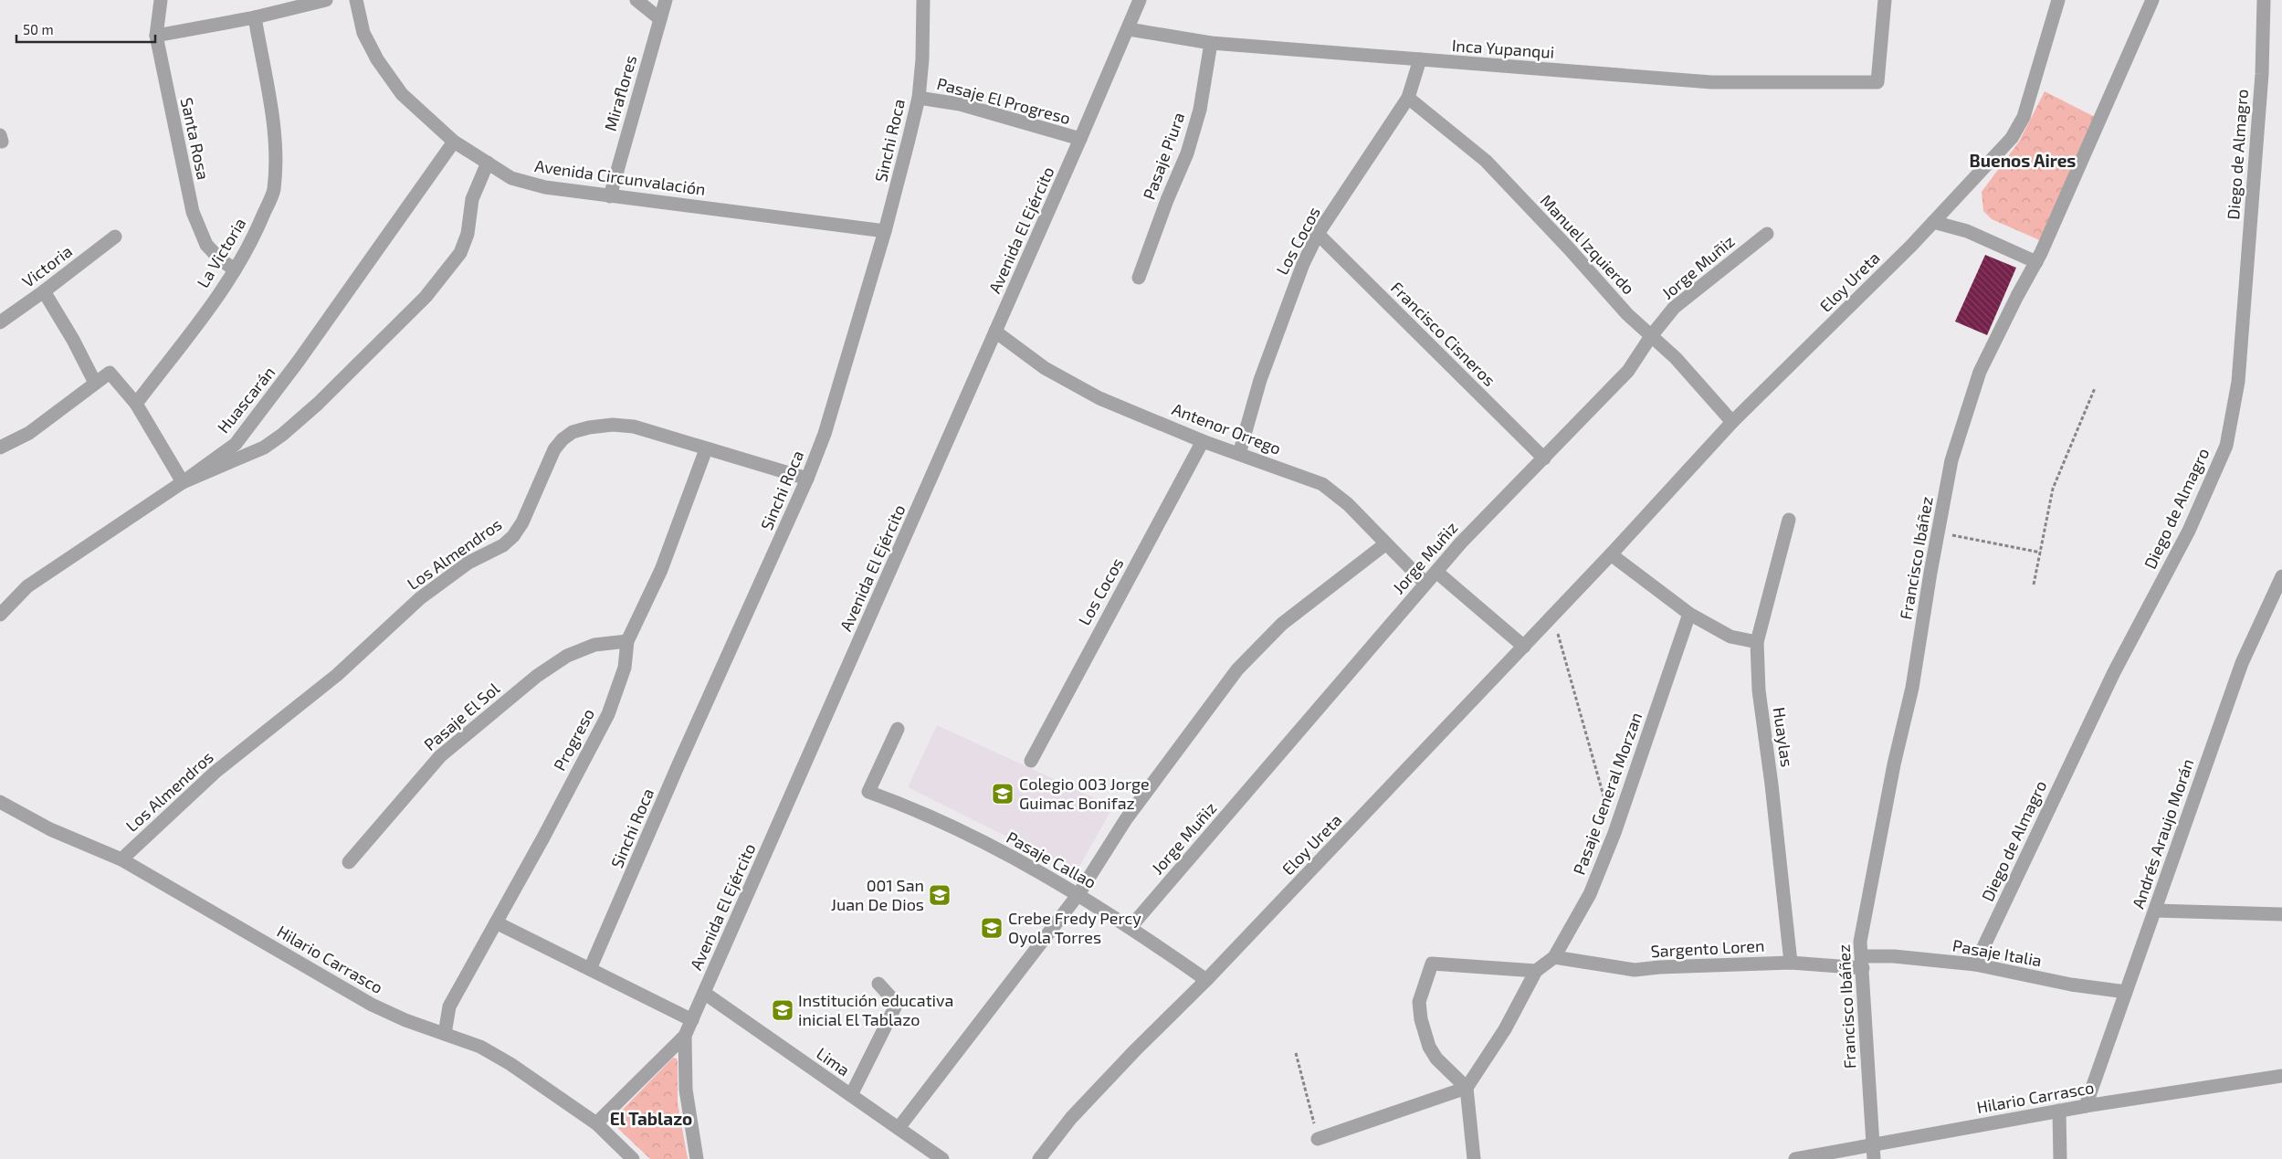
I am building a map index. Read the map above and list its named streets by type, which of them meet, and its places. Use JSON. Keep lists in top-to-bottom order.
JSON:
{
  "streets": {
    "street": [
      "Inca Yupanqui",
      "Miraflores",
      "Pasaje El Progreso",
      "Santa Rosa",
      "Sinchi Roca",
      "Diego de Almagro",
      "Pasaje Piura",
      "Avenida Circunvalación",
      "Avenida El Ejército",
      "Los Cocos",
      "Manuel Izquierdo",
      "La Victoria",
      "Victoria",
      "Jorge Muñiz",
      "Eloy Ureta",
      "Francisco Cisneros",
      "Huascarán",
      "Antenor Orrego",
      "Los Almendros",
      "Francisco Ibáñez",
      "Pasaje El Sol",
      "Huaylas",
      "Progreso",
      "Pasaje General Morzan",
      "Andrés Araujo Morán",
      "Pasaje Callao",
      "Sargento Loren",
      "Pasaje Italia",
      "Hilario Carrasco",
      "Lima"
    ]
  },
  "crossings": [
    ["Inca Yupanqui", "Pasaje Piura"],
    ["Inca Yupanqui", "Avenida El Ejército"],
    ["Inca Yupanqui", "Los Cocos"],
    ["Miraflores", "Avenida Circunvalación"],
    ["Pasaje El Progreso", "Sinchi Roca"],
    ["Pasaje El Progreso", "Avenida El Ejército"],
    ["Santa Rosa", "La Victoria"],
    ["Sinchi Roca", "Avenida Circunvalación"],
    ["Sinchi Roca", "Los Almendros"],
    ["Diego de Almagro", "Pasaje Italia"],
    ["Avenida Circunvalación", "Huascarán"],
    ["Avenida El Ejército", "Antenor Orrego"],
    ["Avenida El Ejército", "Lima"],
    ["Los Cocos", "Manuel Izquierdo"],
    ["Los Cocos", "Francisco Cisneros"],
    ["Los Cocos", "Antenor Orrego"],
    ["Manuel Izquierdo", "Jorge Muñiz"],
    ["Manuel Izquierdo", "Eloy Ureta"],
    ["Jorge Muñiz", "Francisco Cisneros"],
    ["Jorge Muñiz", "Antenor Orrego"],
    ["Jorge Muñiz", "Pasaje Callao"],
    ["Eloy Ureta", "Pasaje Callao"],
    ["Los Almendros", "Progreso"],
    ["Los Almendros", "Hilario Carrasco"],
    ["Francisco Ibáñez", "Sargento Loren"],
    ["Francisco Ibáñez", "Pasaje Italia"],
    ["Francisco Ibáñez", "Hilario Carrasco"],
    ["Pasaje El Sol", "Progreso"],
    ["Huaylas", "Sargento Loren"],
    ["Progreso", "Hilario Carrasco"],
    ["Pasaje General Morzan", "Sargento Loren"],
    ["Andrés Araujo Morán", "Pasaje Italia"],
    ["Andrés Araujo Morán", "Hilario Carrasco"],
    ["Sargento Loren", "Pasaje Italia"]
  ],
  "districts": ["Buenos Aires", "El Tablazo"],
  "places": {
    "school or university": [
      "Colegio 003 Jorge Guimac Bonifaz",
      "001 San Juan De Dios",
      "Crebe Fredy Percy Oyola Torres",
      "Institución educativa inicial El Tablazo"
    ]
  },
  "scale_bar": "50 m"
}
